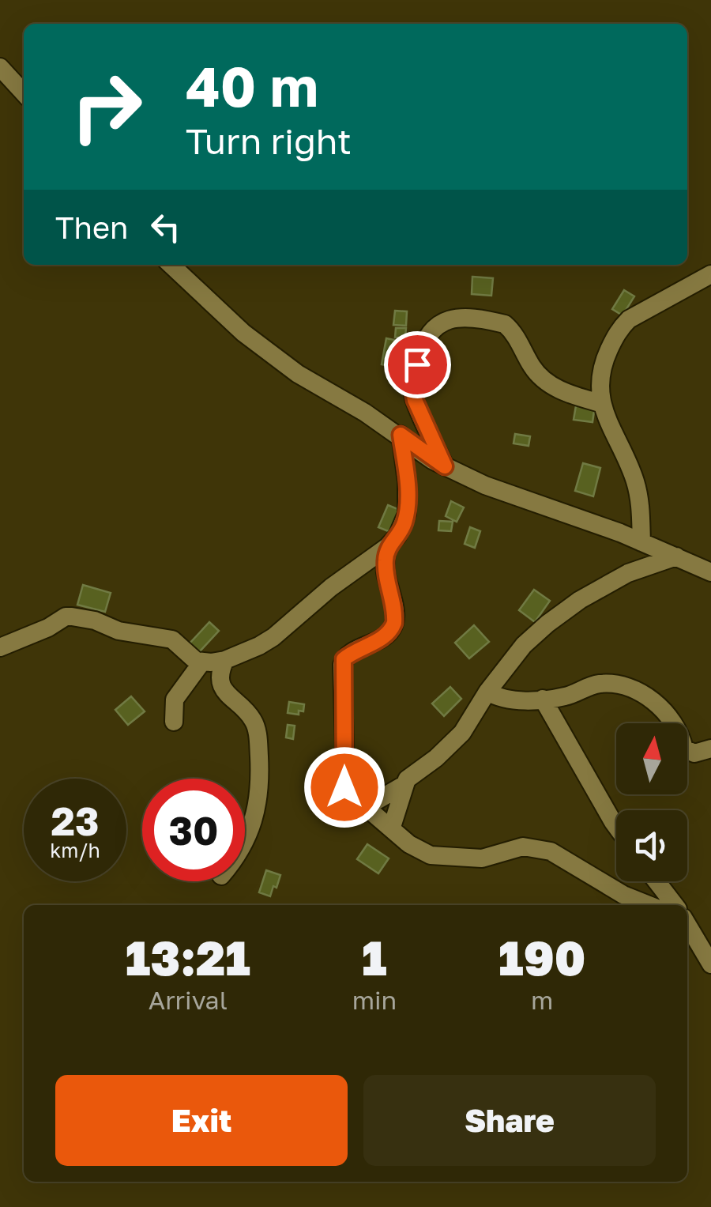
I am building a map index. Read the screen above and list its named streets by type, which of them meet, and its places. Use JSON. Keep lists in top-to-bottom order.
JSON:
{
  "north": "top",
  "page": {
    "turn": ["40 m", "Turn right"],
    "then": "Then",
    "speed": "23 km/h",
    "limit": "30",
    "eta": [
      "13:21",
      "Arrival",
      "1",
      "min",
      "190",
      "m"
    ],
    "buttons": ["Exit", "Share"]
  }
}
